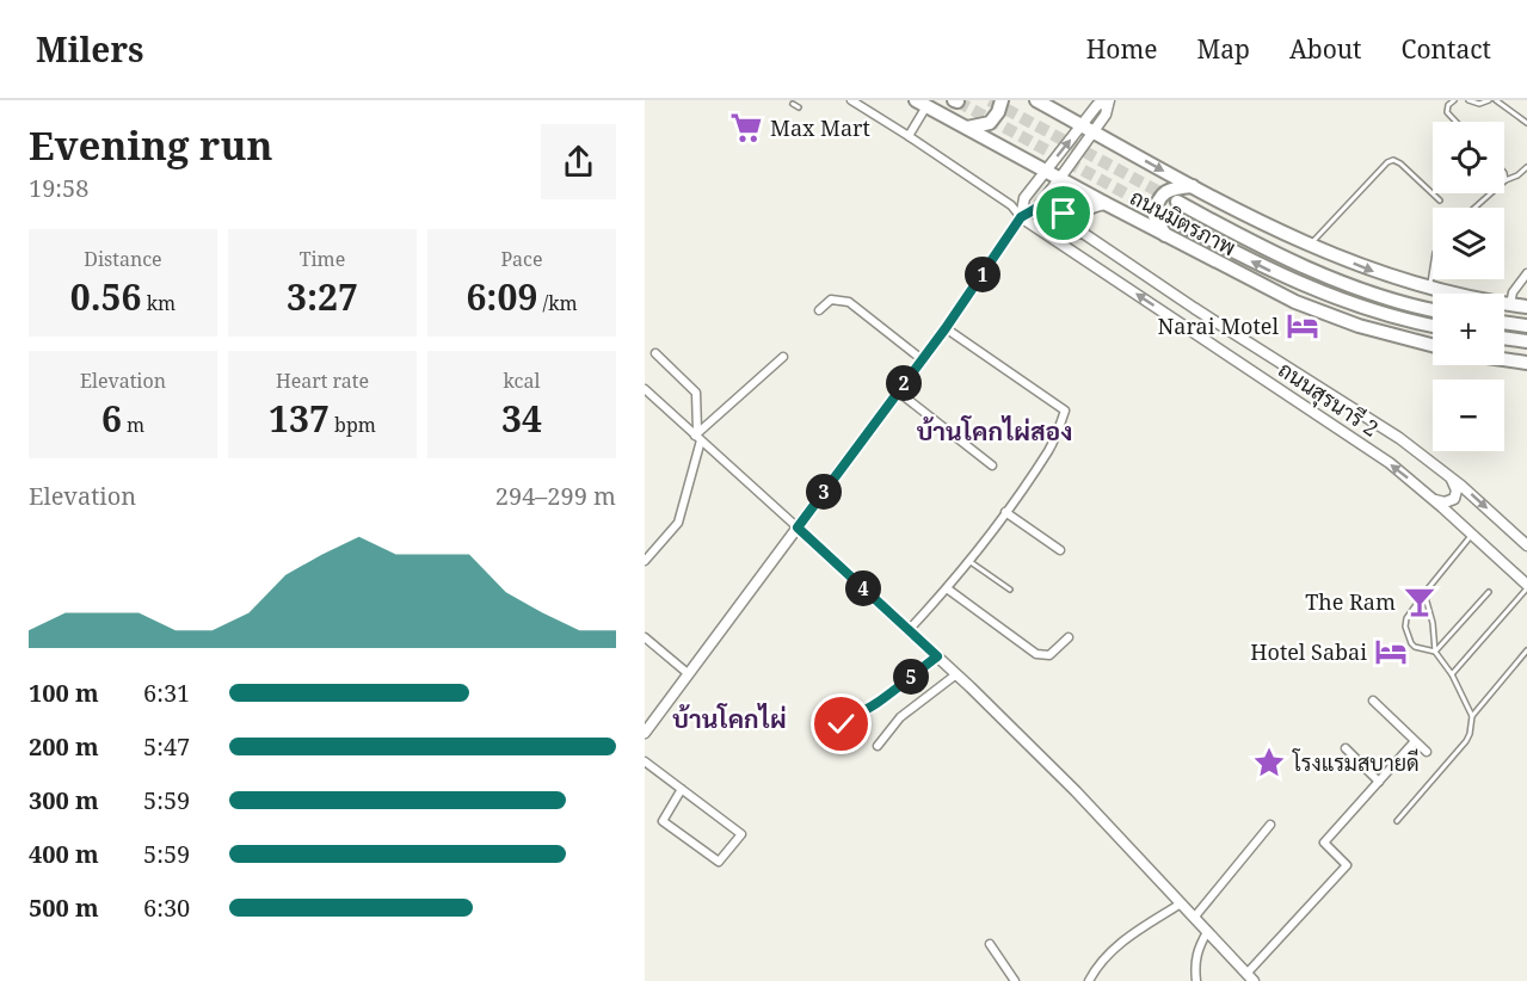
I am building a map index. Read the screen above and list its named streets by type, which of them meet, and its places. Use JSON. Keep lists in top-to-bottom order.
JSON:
{
  "streets": {
    "highway": ["ถนนมิตรภาพ"],
    "main road": ["ถนนสุรนารี 2"]
  },
  "districts": ["บ้านโคกไผ่สอง", "บ้านโคกไผ่"],
  "places": {
    "supermarket": ["Max Mart"],
    "hotel": ["Narai Motel", "Hotel Sabai"],
    "bar": ["The Ram"],
    "place": ["โรงแรมสบายดี"]
  },
  "page": {
    "header": "Milers",
    "nav": [
      "Home",
      "Map",
      "About",
      "Contact"
    ],
    "heading": ["Evening run", "19:58"],
    "map_buttons": ["+", "−"],
    "stats": [
      ["Distance", "0.56 km"],
      ["Time", "3:27"],
      ["Pace", "6:09 /km"],
      ["Elevation", "6 m"],
      ["Heart rate", "137 bpm"],
      ["kcal", "34"]
    ],
    "pins": [
      "1",
      "2",
      "3",
      "4",
      "5"
    ],
    "chart": ["Elevation", "294–299 m"],
    "list": [
      {
        "name": "100 m",
        "note": "6:31"
      },
      {
        "name": "200 m",
        "note": "5:47"
      },
      {
        "name": "300 m",
        "note": "5:59"
      },
      {
        "name": "400 m",
        "note": "5:59"
      },
      {
        "name": "500 m",
        "note": "6:30"
      }
    ]
  }
}
